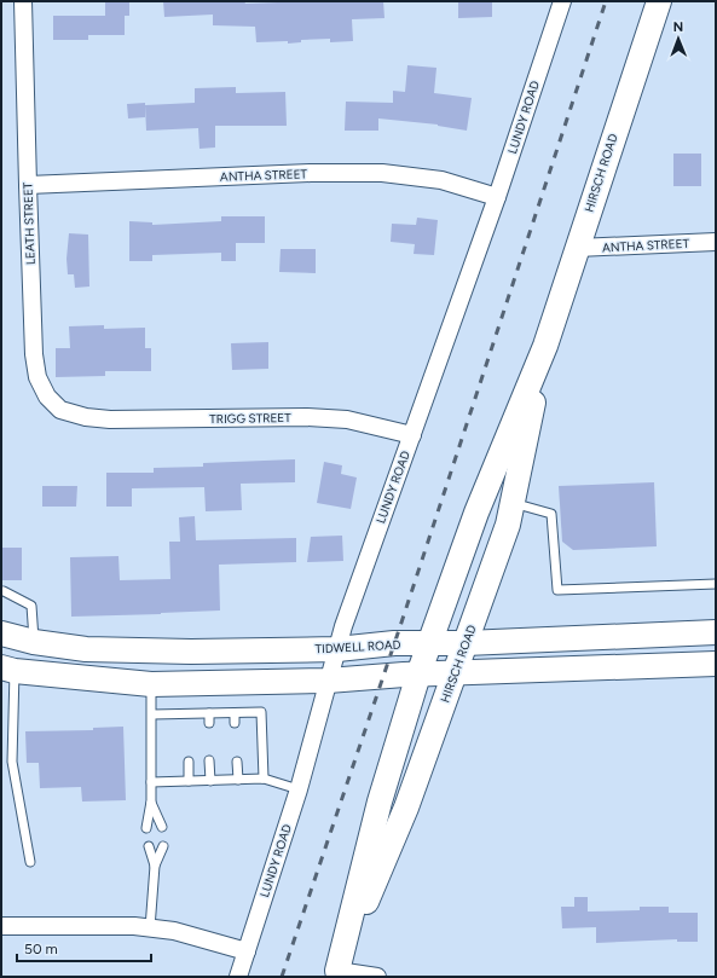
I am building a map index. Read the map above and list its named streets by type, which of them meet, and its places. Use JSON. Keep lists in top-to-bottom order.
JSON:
{
  "streets": {
    "main road": ["HIRSCH ROAD", "TIDWELL ROAD"],
    "street": [
      "LUNDY ROAD",
      "ANTHA STREET",
      "LEATH STREET",
      "TRIGG STREET"
    ]
  },
  "crossings": [
    ["LUNDY ROAD", "ANTHA STREET"],
    ["LUNDY ROAD", "TRIGG STREET"],
    ["LUNDY ROAD", "TIDWELL ROAD"],
    ["HIRSCH ROAD", "ANTHA STREET"],
    ["HIRSCH ROAD", "TIDWELL ROAD"],
    ["ANTHA STREET", "LEATH STREET"],
    ["LEATH STREET", "TRIGG STREET"]
  ],
  "scale_bar": "50 m",
  "north": "top"
}
